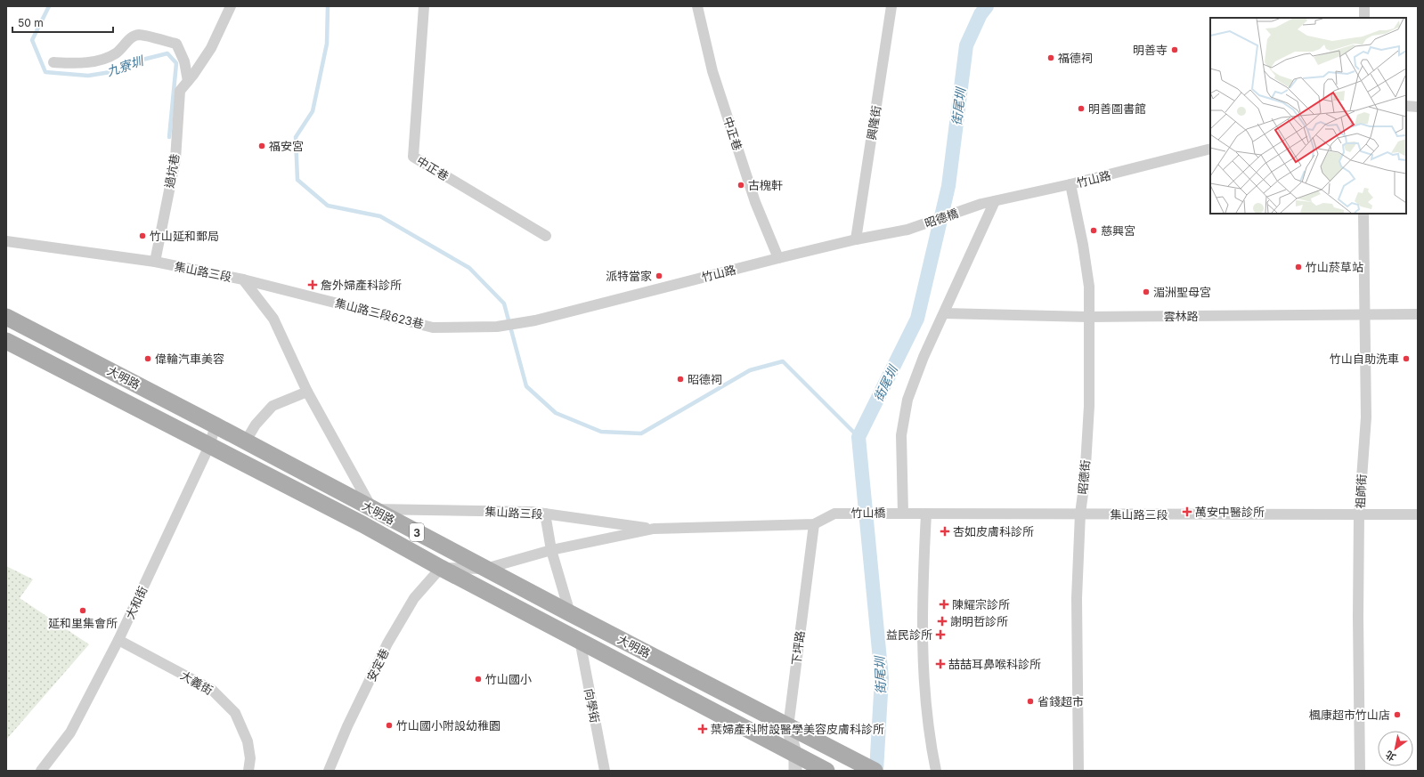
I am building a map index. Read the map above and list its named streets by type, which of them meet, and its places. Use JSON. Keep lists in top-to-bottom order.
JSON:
{
  "streets": {
    "main road": ["大明路", "3"],
    "street": [
      "興隆街",
      "中正巷",
      "過坑巷",
      "竹山路",
      "昭德橋",
      "集山路三段",
      "集山路三段623巷",
      "雲林路",
      "昭德街",
      "祖師街",
      "竹山橋",
      "大和街",
      "下坪路",
      "安定巷",
      "大義街",
      "向學街"
    ]
  },
  "crossings": [
    ["興隆街", "竹山路"],
    ["中正巷", "竹山路"],
    ["過坑巷", "集山路三段"],
    ["竹山路", "昭德橋"],
    ["竹山路", "集山路三段623巷"],
    ["竹山路", "昭德街"],
    ["集山路三段", "集山路三段623巷"],
    ["集山路三段", "大明路"],
    ["集山路三段", "昭德街"],
    ["集山路三段", "祖師街"],
    ["集山路三段", "竹山橋"],
    ["集山路三段", "下坪路"],
    ["集山路三段", "安定巷"],
    ["雲林路", "昭德街"],
    ["雲林路", "祖師街"],
    ["大明路", "大和街"],
    ["大明路", "下坪路"],
    ["大明路", "安定巷"],
    ["大明路", "向學街"],
    ["大和街", "大義街"]
  ],
  "water": ["九寮圳", "街尾圳"],
  "places": {
    "other": [
      "明善寺",
      "福德祠",
      "明善圖書館",
      "福安宮",
      "古槐軒",
      "慈興宮",
      "竹山延和郵局",
      "竹山菸草站",
      "派特當家",
      "湄洲聖母宮",
      "偉輪汽車美容",
      "竹山自助洗車",
      "昭德祠",
      "延和里集會所",
      "竹山國小",
      "省錢超市",
      "楓康超市竹山店",
      "竹山國小附設幼稚園"
    ],
    "health": [
      "詹外婦產科診所",
      "萬安中醫診所",
      "杏如皮膚科診所",
      "陳耀宗診所",
      "謝明哲診所",
      "益民診所",
      "喆喆耳鼻喉科診所",
      "葉婦產科附設醫學美容皮膚科診所"
    ]
  },
  "scale_bar": "50 m",
  "north": "bottom left"
}
